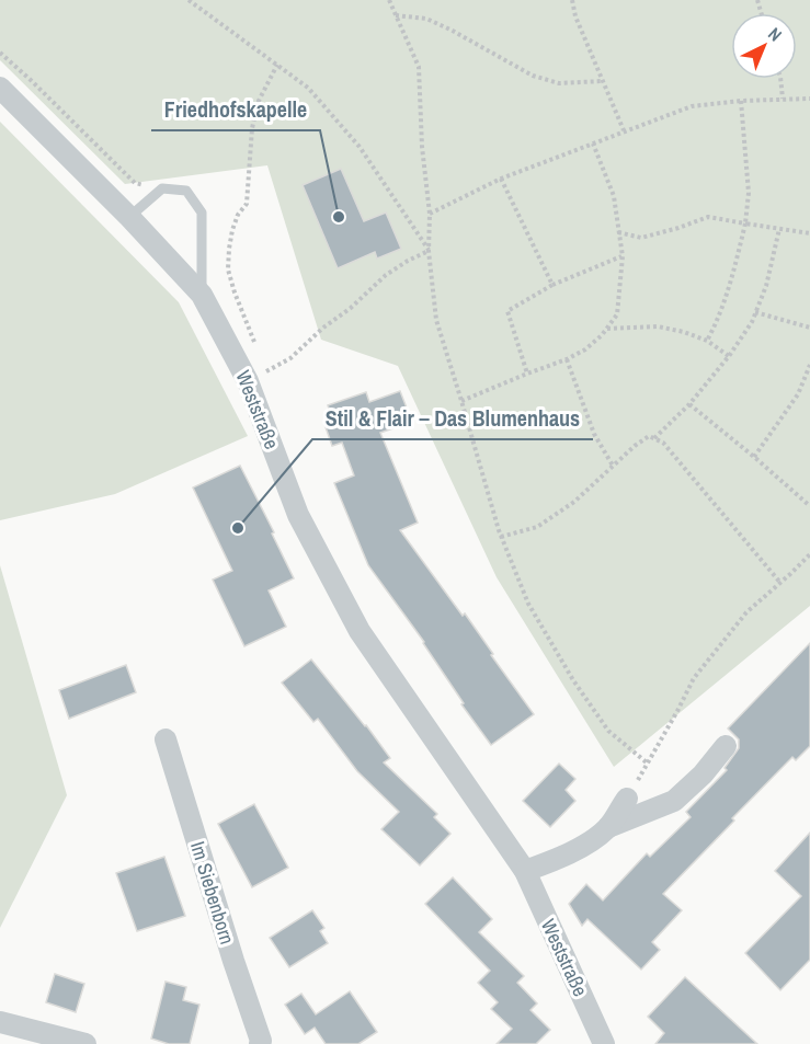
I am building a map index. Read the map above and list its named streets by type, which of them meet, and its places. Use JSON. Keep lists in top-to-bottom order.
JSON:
{
  "streets": {
    "street": ["Weststraße", "Im Siebenborn"]
  },
  "places": ["Friedhofskapelle", "Stil & Flair – Das Blumenhaus"],
  "north": "top right"
}
